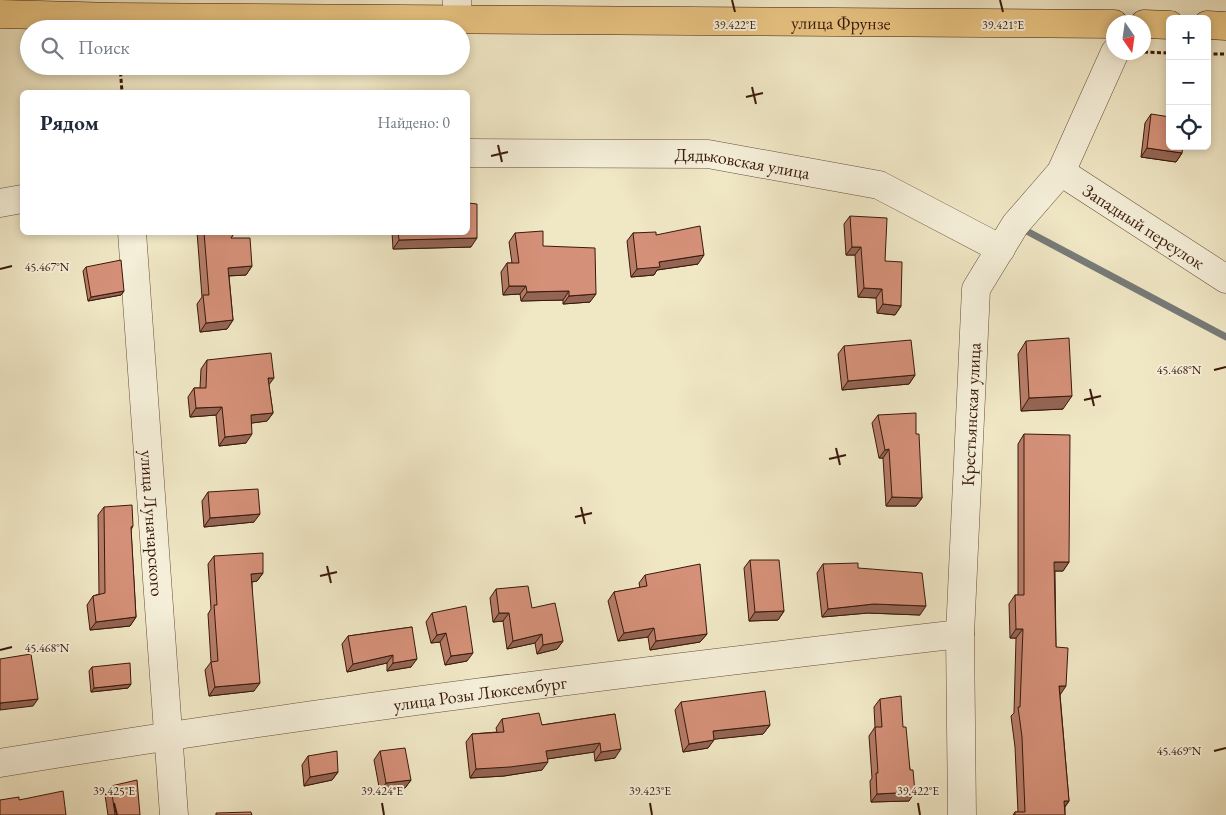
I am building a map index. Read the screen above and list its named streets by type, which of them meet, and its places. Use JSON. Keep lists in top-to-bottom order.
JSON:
{
  "streets": {
    "main road": ["улица Фрунзе"],
    "street": [
      "Дядьковская улица",
      "Западный переулок",
      "Крестьянская улица",
      "улица Луначарского",
      "улица Розы Люксембург"
    ]
  },
  "crossings": [
    ["Дядьковская улица", "Крестьянская улица"],
    ["Западный переулок", "Крестьянская улица"],
    ["Крестьянская улица", "улица Розы Люксембург"],
    ["улица Луначарского", "улица Розы Люксембург"]
  ],
  "north": "bottom",
  "page": {
    "map_buttons": ["+", "−"],
    "search": "Поиск",
    "heading": ["Рядом", "Найдено: 0"]
  },
  "coordinates": [
    "39.422°E",
    "39.421°E",
    "45.467°N",
    "45.468°N",
    "45.469°N",
    "39.425°E",
    "39.424°E",
    "39.423°E"
  ]
}
